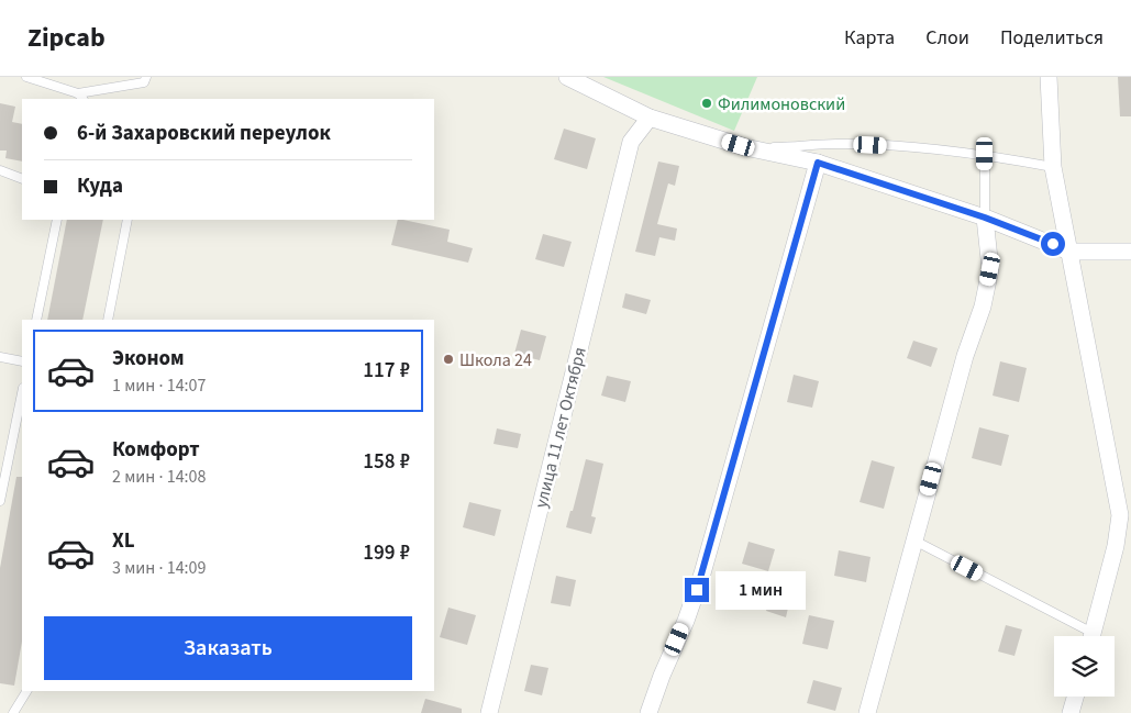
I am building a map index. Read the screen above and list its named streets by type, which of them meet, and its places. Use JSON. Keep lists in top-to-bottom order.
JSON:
{
  "streets": {
    "street": ["улица 11 лет Октября"]
  },
  "places": ["Филимоновский", "Школа 24"],
  "page": {
    "header": "Zipcab",
    "nav": ["Карта", "Слои", "Поделиться"],
    "banner": ["6-й Захаровский переулок", "Куда"],
    "list": [
      {
        "name": "Эконом",
        "note": "1 мин · 14:07",
        "value": "117 ₽"
      },
      {
        "name": "Комфорт",
        "note": "2 мин · 14:08",
        "value": "158 ₽"
      },
      {
        "name": "XL",
        "note": "3 мин · 14:09",
        "value": "199 ₽"
      }
    ],
    "bubble": "1 мин",
    "buttons": "Заказать"
  }
}
